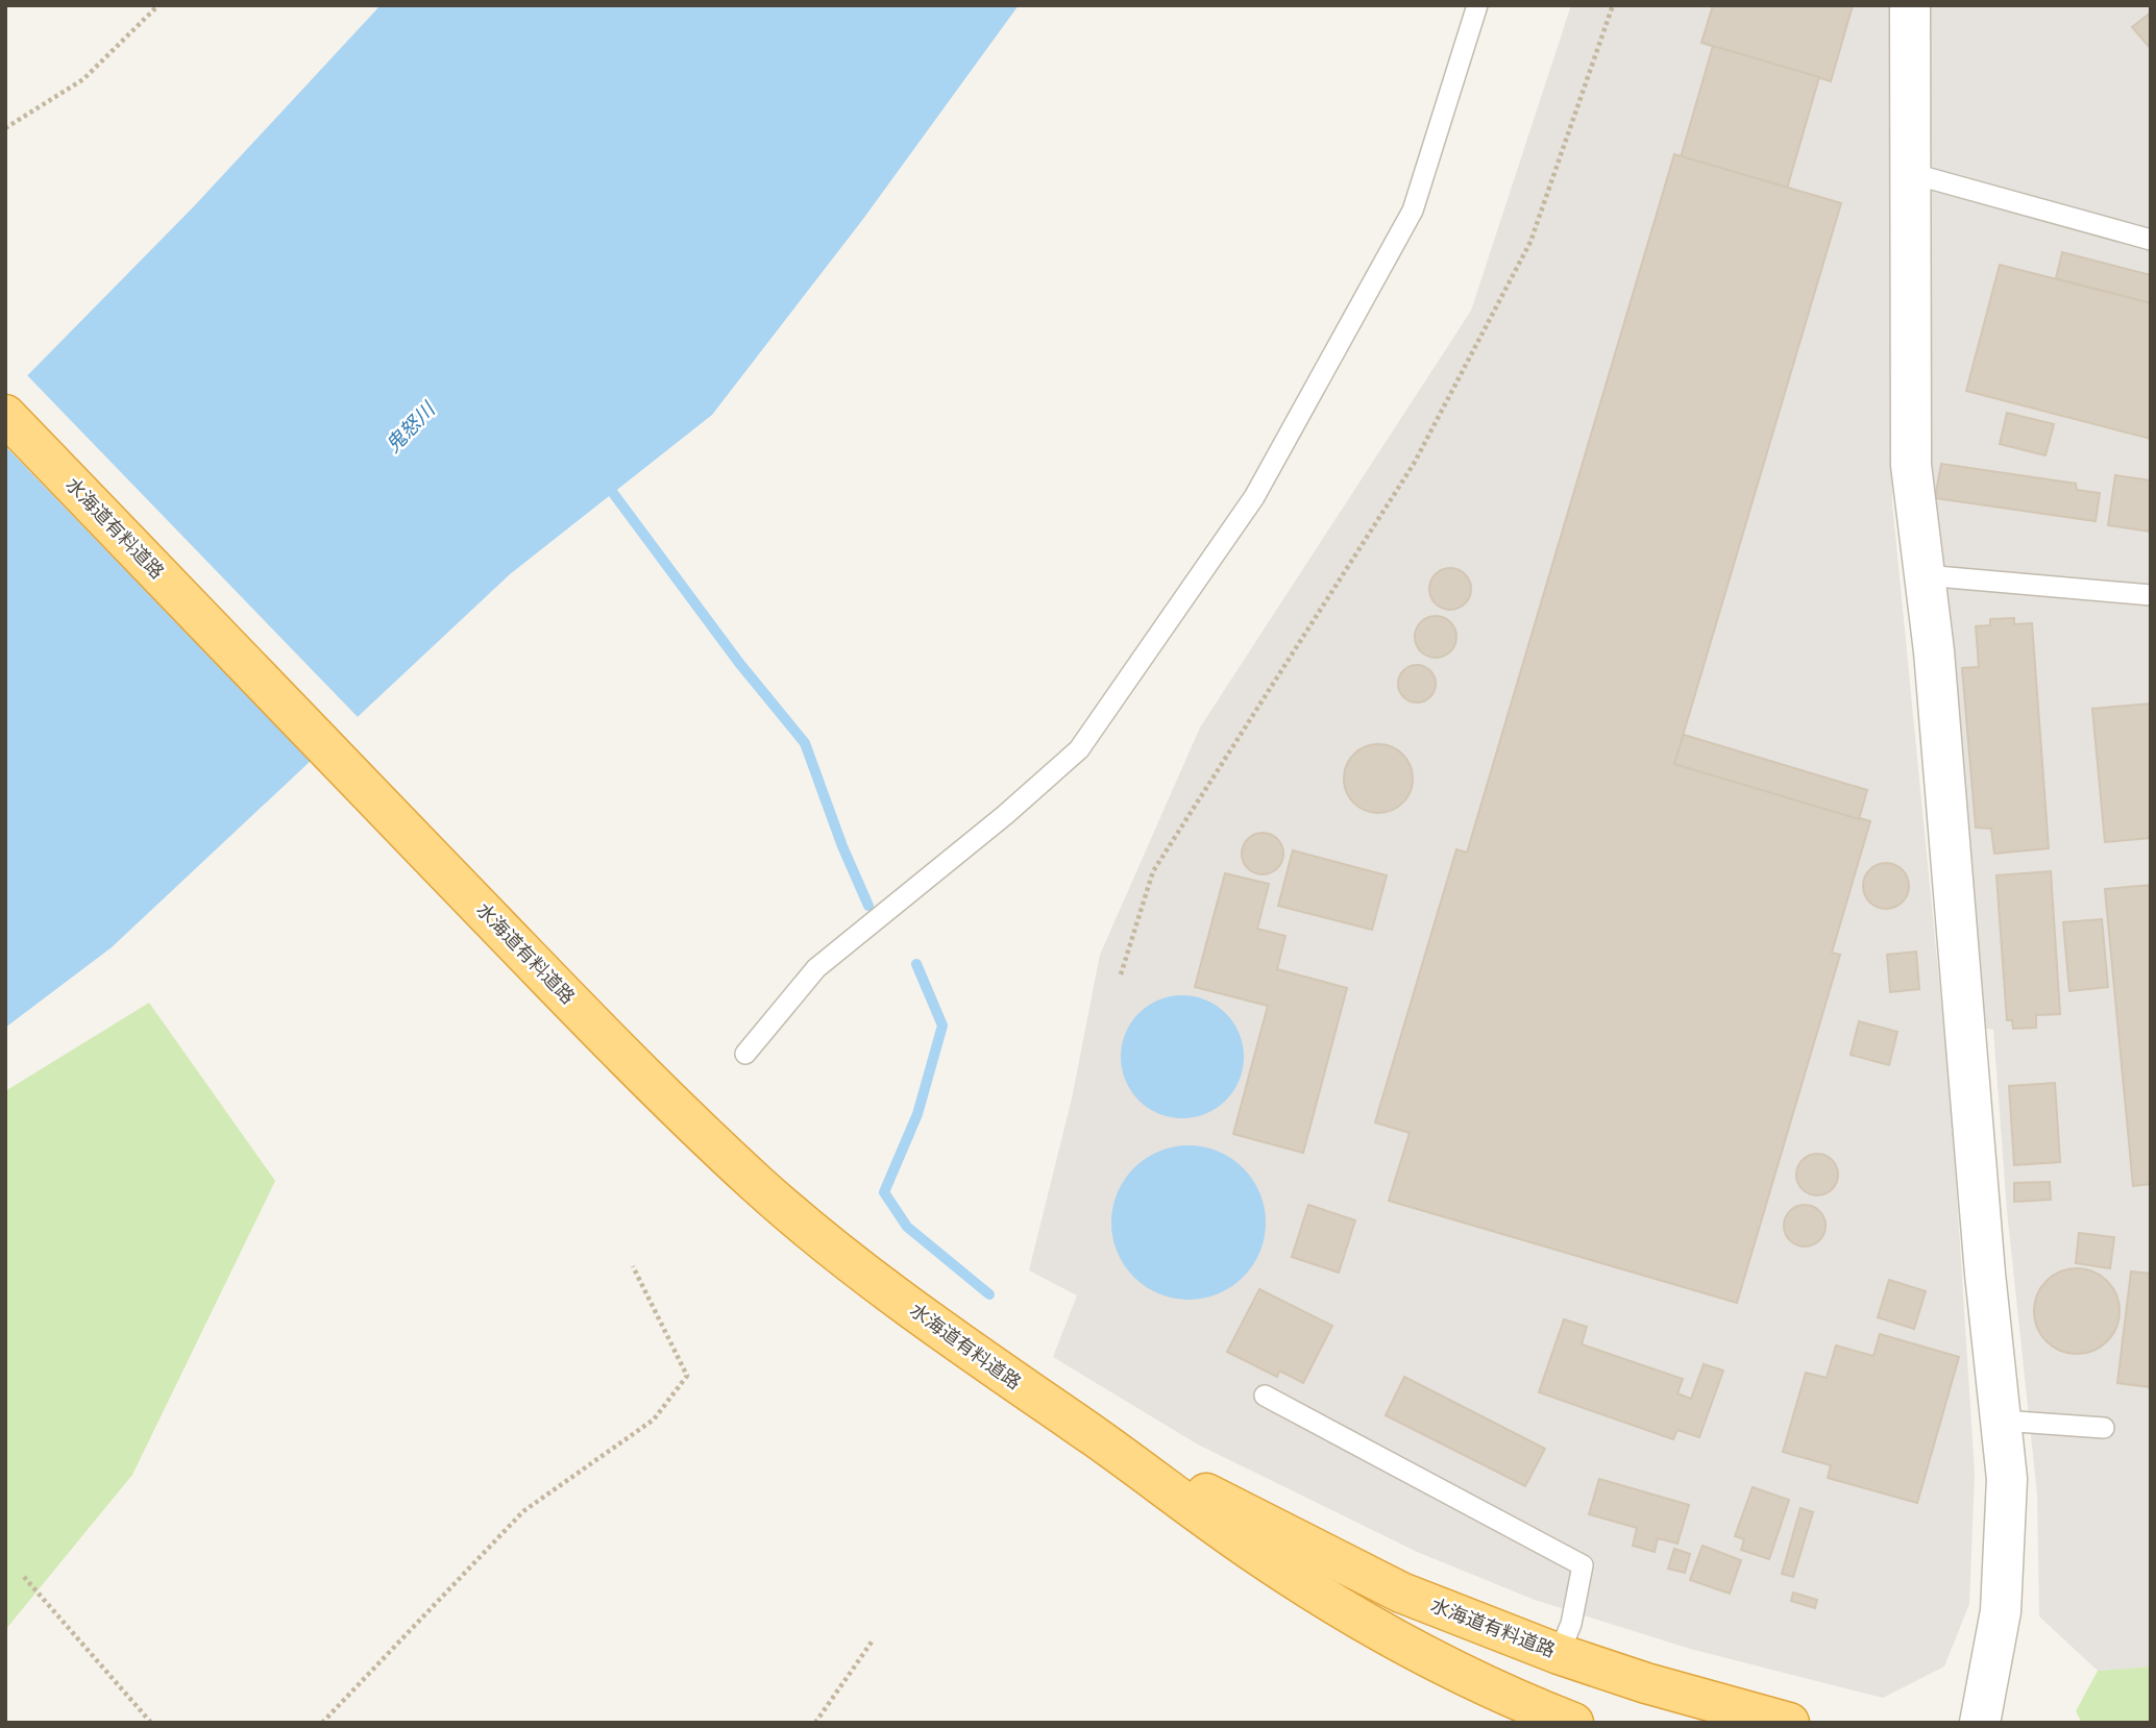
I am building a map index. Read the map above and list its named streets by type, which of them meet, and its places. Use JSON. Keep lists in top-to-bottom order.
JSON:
{
  "streets": {
    "highway": ["水海道有料道路"]
  },
  "water": ["鬼怒川"]
}
